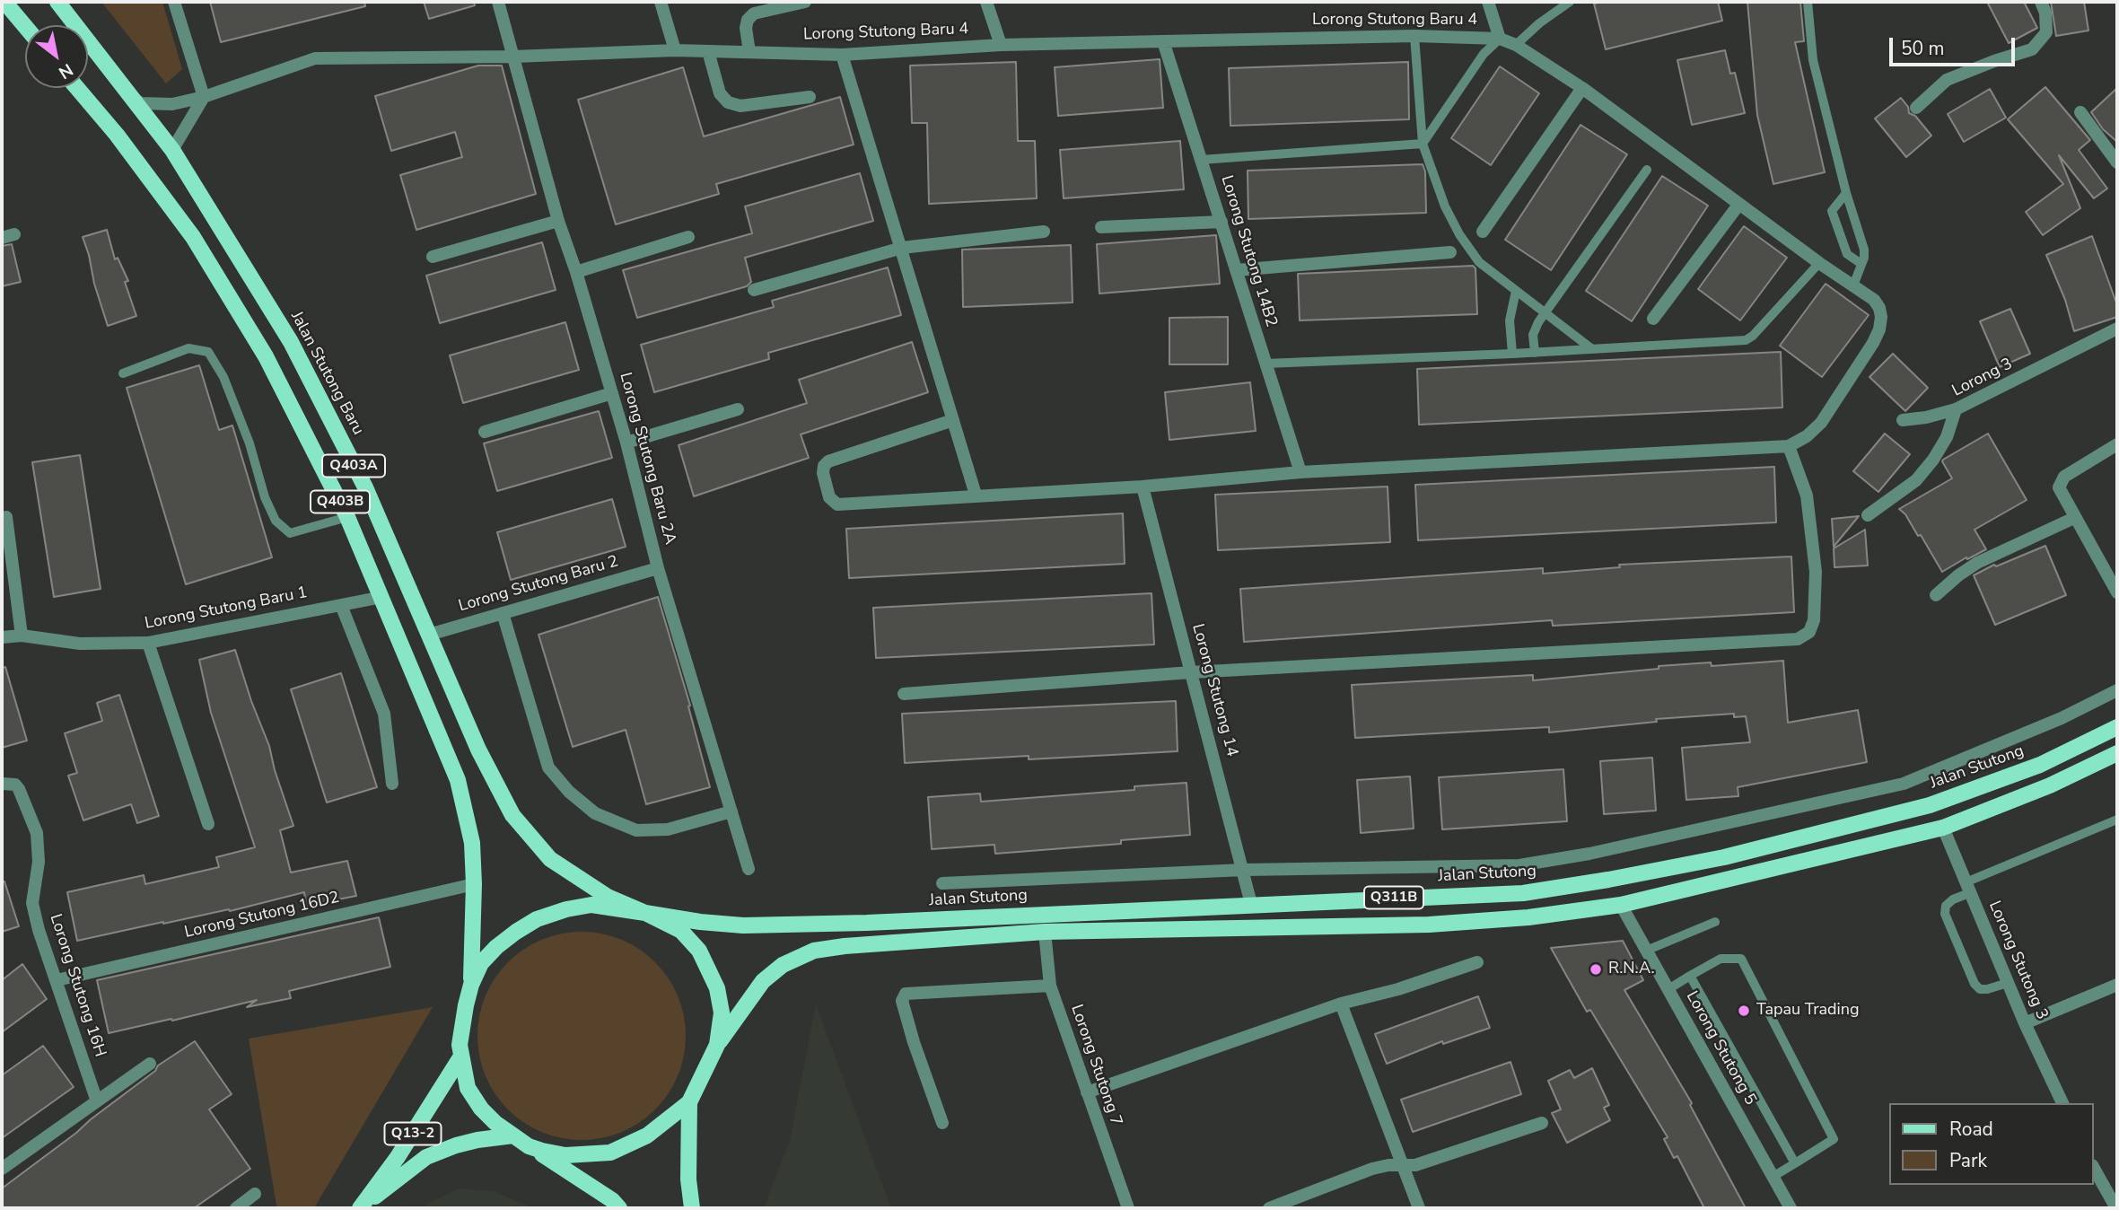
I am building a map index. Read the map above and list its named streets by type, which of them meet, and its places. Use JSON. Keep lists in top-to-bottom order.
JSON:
{
  "streets": {
    "main road": [
      "Jalan Stutong Baru",
      "Q403A",
      "Q403B",
      "Jalan Stutong",
      "Q311B",
      "Q13-2"
    ],
    "street": [
      "Lorong Stutong Baru 4",
      "Lorong Stutong 14B2",
      "Lorong 3",
      "Lorong Stutong Baru 2A",
      "Lorong Stutong Baru 2",
      "Lorong Stutong Baru 1",
      "Lorong Stutong 14",
      "Lorong Stutong 16D2",
      "Lorong Stutong 3",
      "Lorong Stutong 16H",
      "Lorong Stutong 5",
      "Lorong Stutong 7"
    ]
  },
  "crossings": [
    ["Lorong Stutong Baru 4", "Lorong Stutong 14B2"],
    ["Lorong Stutong Baru 4", "Jalan Stutong Baru"],
    ["Lorong Stutong Baru 4", "Lorong Stutong Baru 2A"],
    ["Jalan Stutong Baru", "Lorong Stutong Baru 2"],
    ["Jalan Stutong Baru", "Jalan Stutong"],
    ["Lorong Stutong Baru 2A", "Lorong Stutong Baru 2"],
    ["Q403B", "Lorong Stutong Baru 1"],
    ["Q403B", "Lorong Stutong 16D2"],
    ["Lorong Stutong 14", "Jalan Stutong"],
    ["Lorong Stutong 16D2", "Lorong Stutong 16H"]
  ],
  "places": ["R.N.A.", "Tapau Trading"],
  "legend": ["Road", "Park"],
  "scale_bar": "50 m",
  "north": "bottom right"
}
